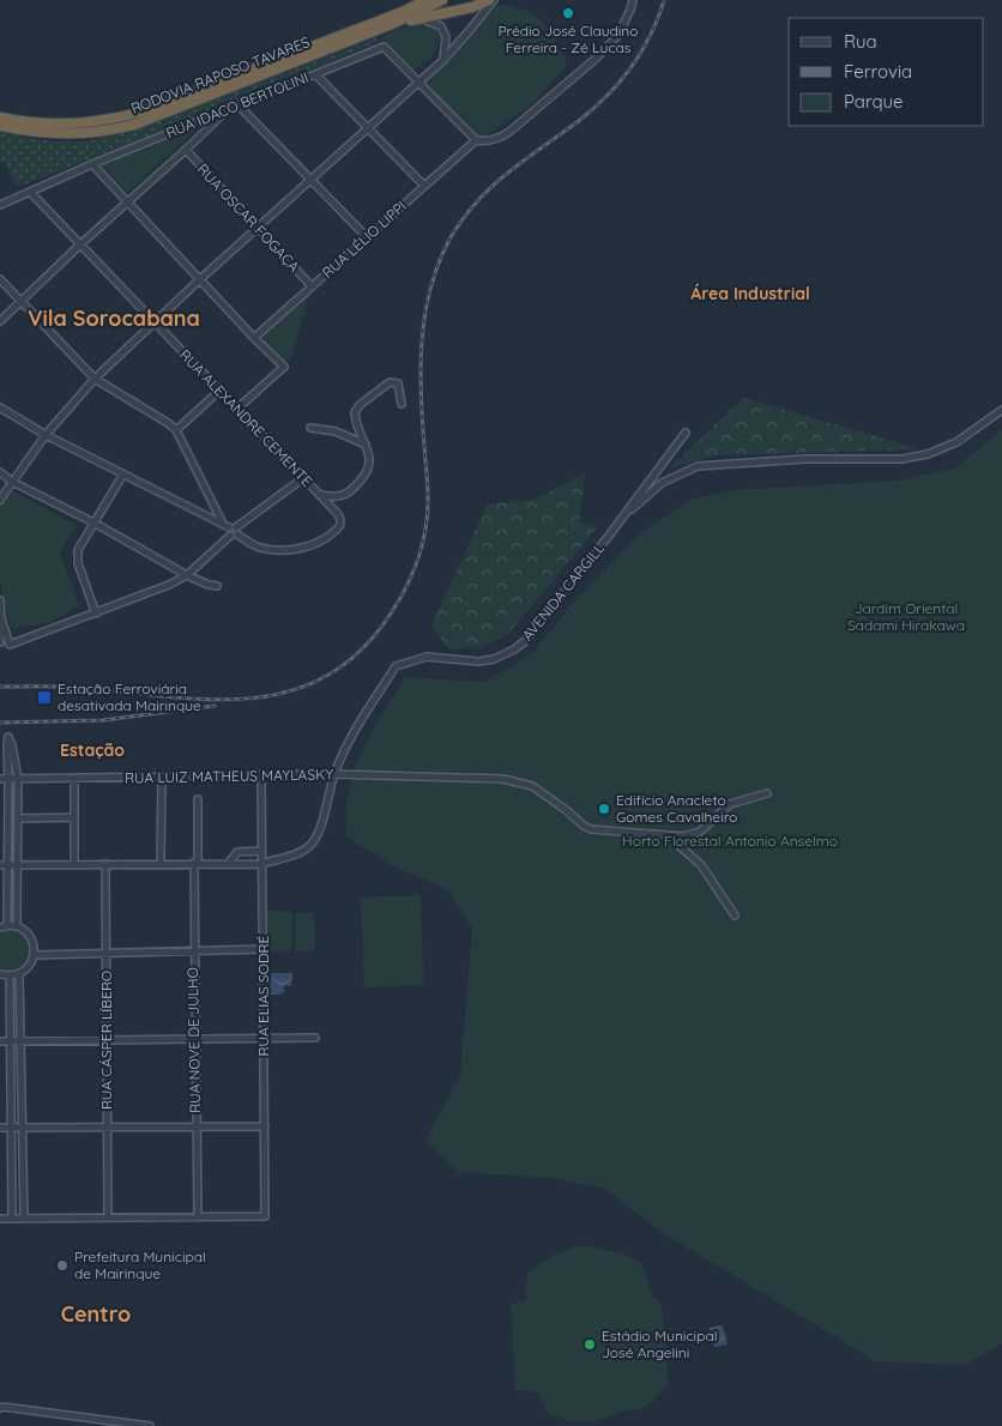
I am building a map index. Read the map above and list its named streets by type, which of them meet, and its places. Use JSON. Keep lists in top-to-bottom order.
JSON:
{
  "streets": {
    "highway": ["RODOVIA RAPOSO TAVARES"],
    "street": [
      "RUA IDACO BERTOLINI",
      "RUA OSCAR FOGAÇA",
      "RUA LÉLIO LIPPI",
      "RUA ALEXANDRE CEMENTE",
      "AVENIDA CARGILL",
      "RUA LUIZ MATHEUS MAYLASKY",
      "RUA ELIAS SODRÉ",
      "RUA CÁSPER LÍBERO",
      "RUA NOVE DE JULHO"
    ]
  },
  "crossings": [
    ["RUA IDACO BERTOLINI", "RUA ALEXANDRE CEMENTE"],
    ["RUA OSCAR FOGAÇA", "RUA LÉLIO LIPPI"],
    ["AVENIDA CARGILL", "RUA LUIZ MATHEUS MAYLASKY"],
    ["AVENIDA CARGILL", "RUA ELIAS SODRÉ"],
    ["AVENIDA CARGILL", "RUA CÁSPER LÍBERO"],
    ["AVENIDA CARGILL", "RUA NOVE DE JULHO"],
    ["RUA LUIZ MATHEUS MAYLASKY", "RUA ELIAS SODRÉ"],
    ["RUA ELIAS SODRÉ", "RUA NOVE DE JULHO"]
  ],
  "districts": [
    "Área Industrial",
    "Vila Sorocabana",
    "Estação",
    "Centro"
  ],
  "parks": ["Jardim Oriental Sadami Hirakawa", "Horto Florestal Antonio Anselmo"],
  "places": {
    "other": [
      "Prédio José Claudino Ferreira - Zé Lucas",
      "Edifício Anacleto Gomes Cavalheiro",
      "Prefeitura Municipal de Mairinque",
      "Estádio Municipal José Angelini"
    ],
    "transit": ["Estação Ferroviária desativada Mairinque"]
  },
  "legend": ["Rua", "Ferrovia", "Parque"]
}
